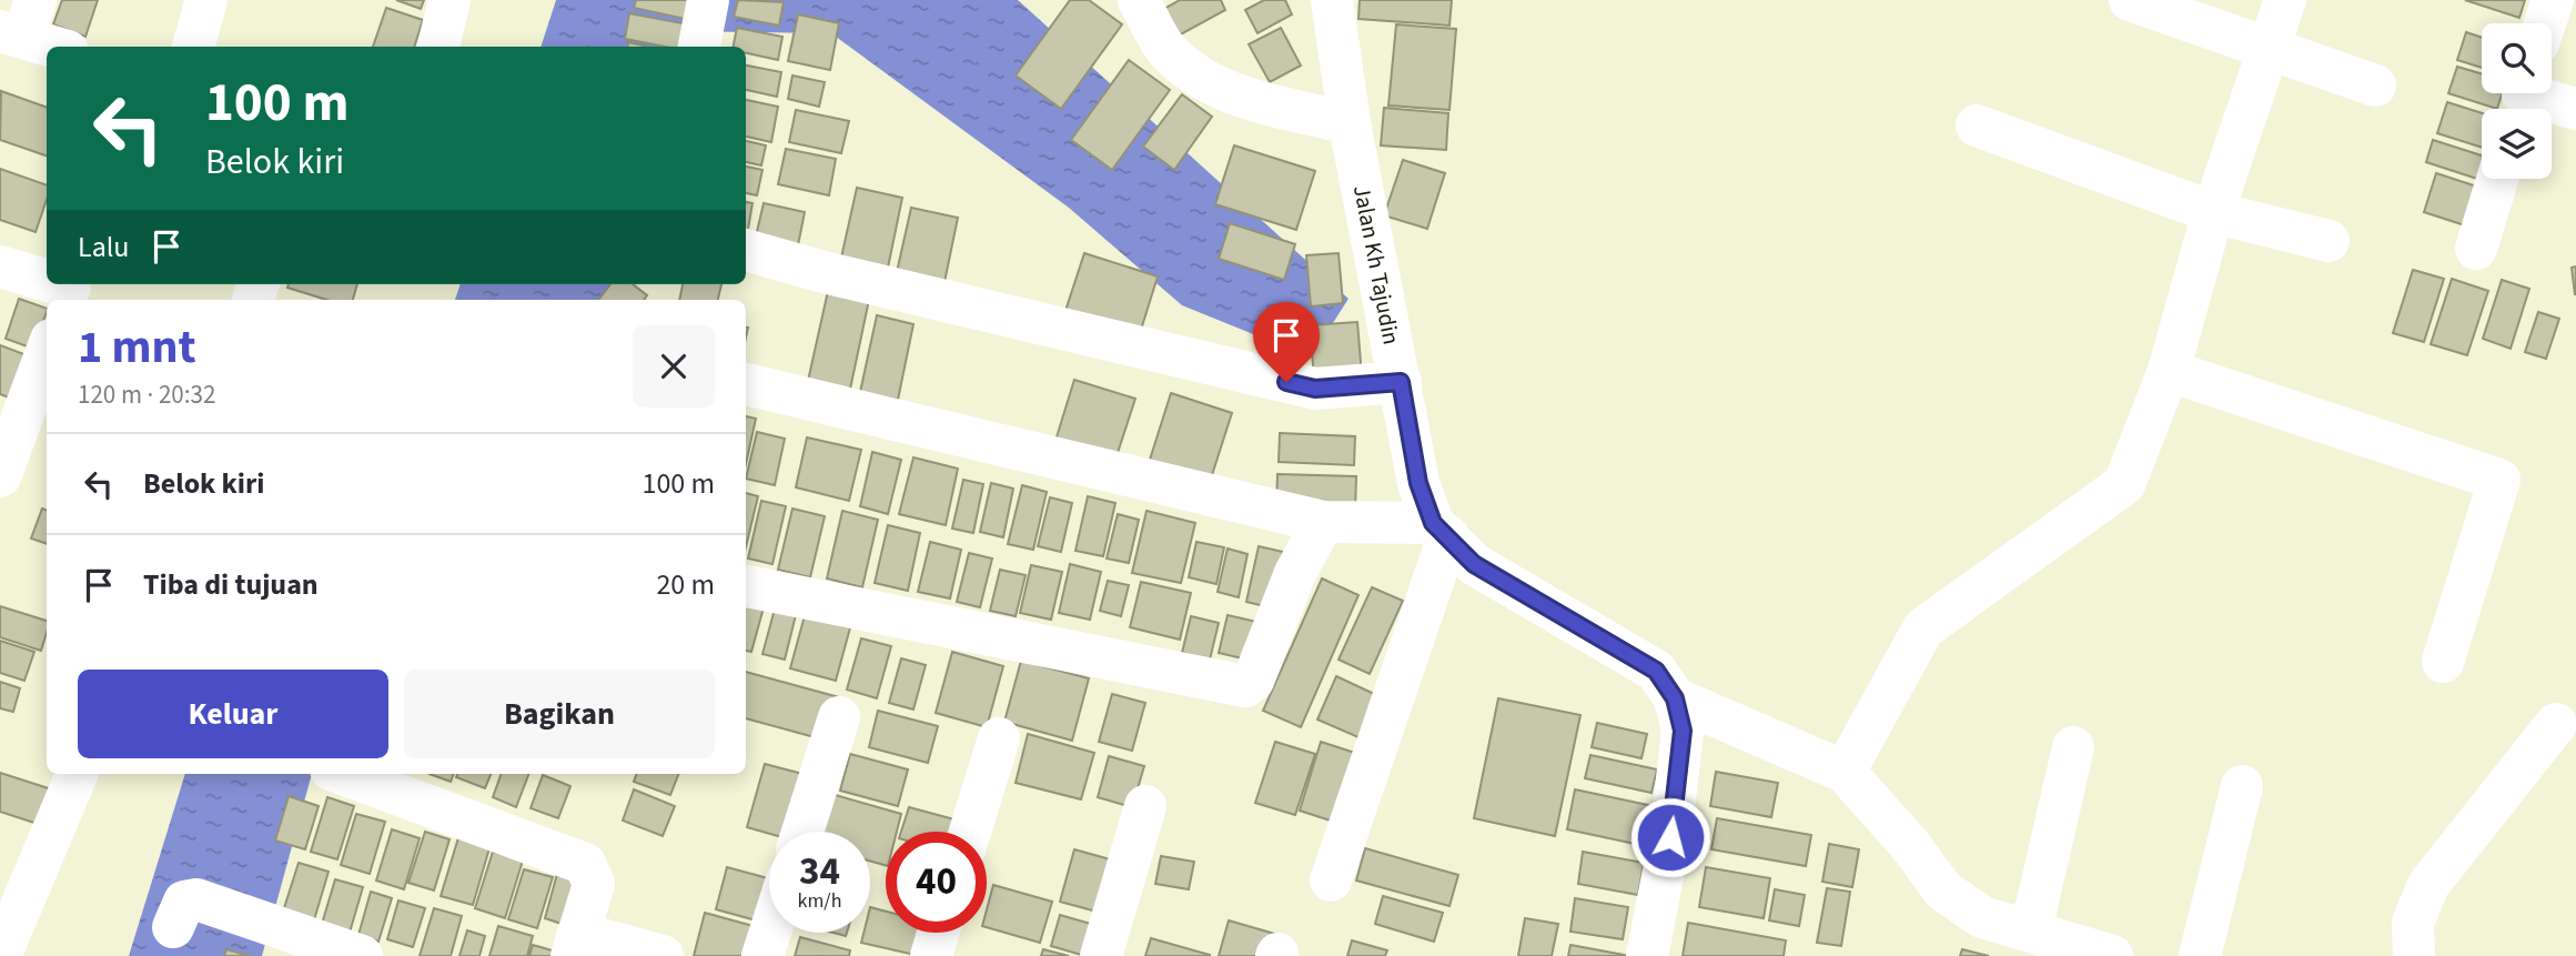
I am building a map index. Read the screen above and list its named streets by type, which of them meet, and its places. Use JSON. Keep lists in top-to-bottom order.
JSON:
{
  "streets": {
    "street": ["Jalan Kh Tajudin"]
  },
  "page": {
    "turn": ["100 m", "Belok kiri"],
    "then": "Lalu",
    "heading": ["1 mnt", "120 m · 20:32"],
    "list": [
      {
        "name": "Belok kiri",
        "value": "100 m"
      },
      {
        "name": "Tiba di tujuan",
        "value": "20 m"
      }
    ],
    "buttons": ["Keluar", "Bagikan"],
    "speed": "34 km/h",
    "limit": "40"
  }
}
